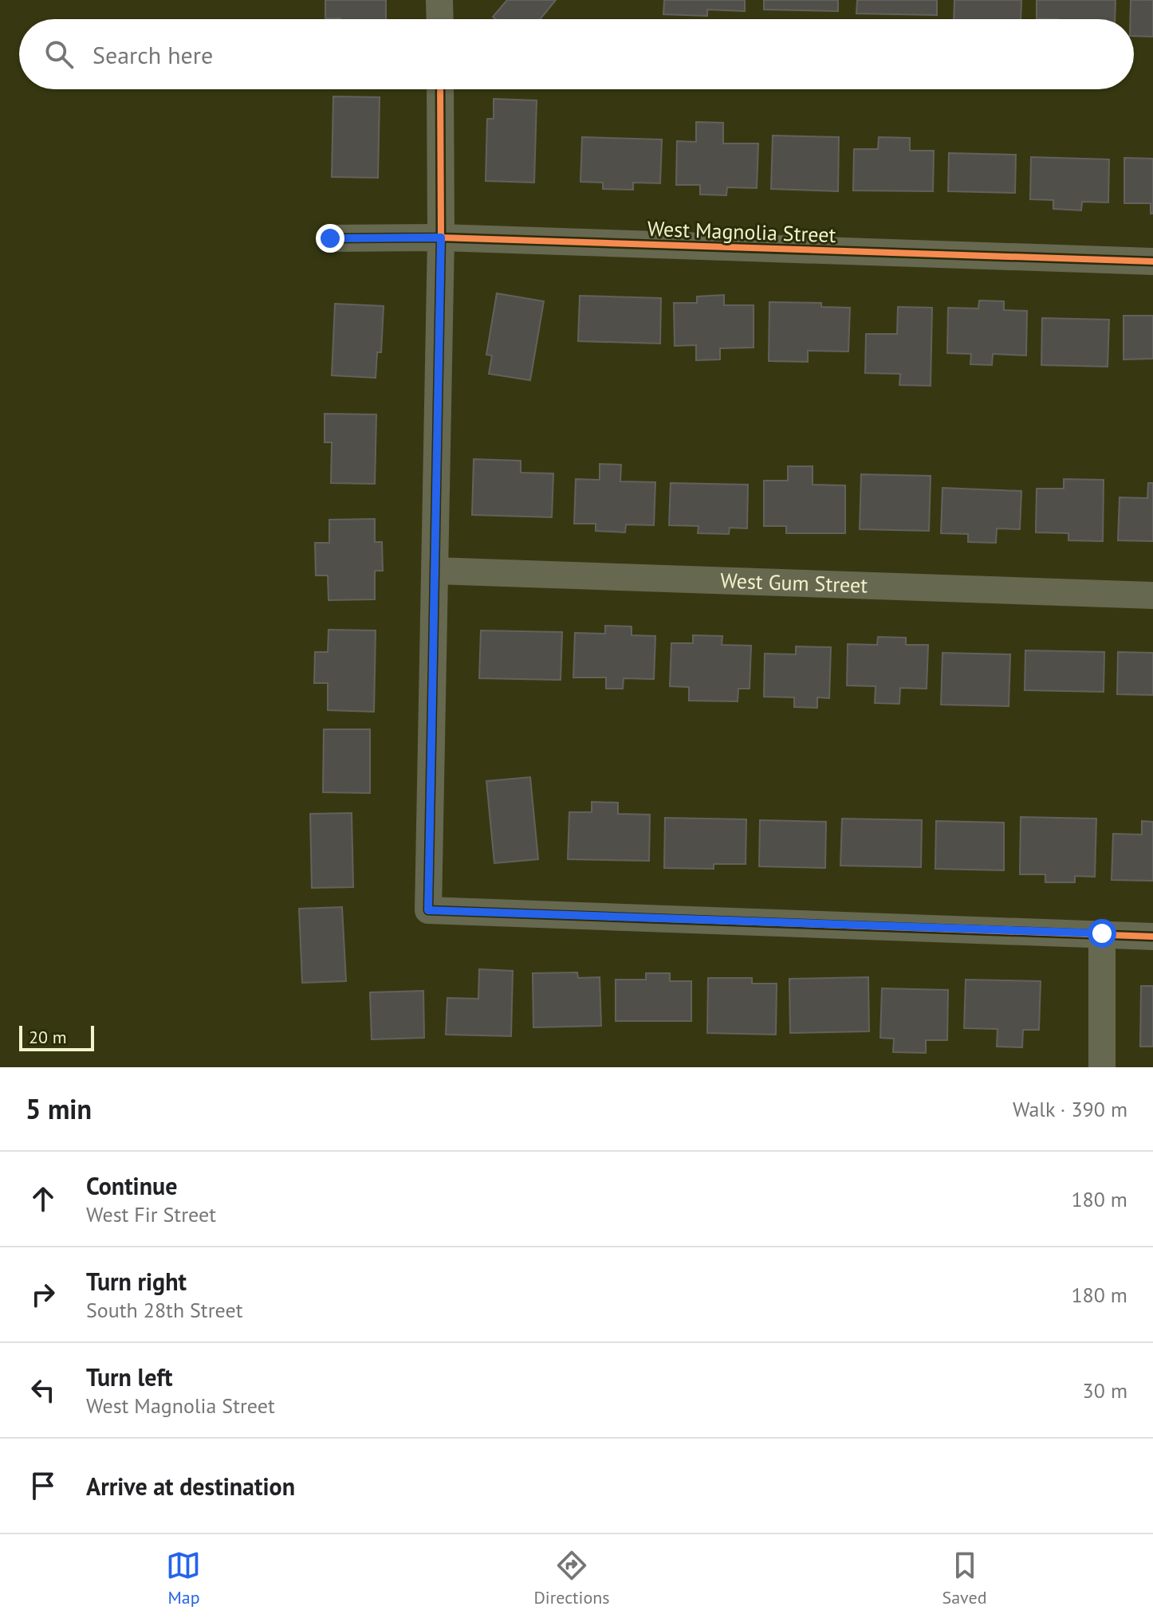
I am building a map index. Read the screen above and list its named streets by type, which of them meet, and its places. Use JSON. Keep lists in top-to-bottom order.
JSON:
{
  "streets": {
    "street": ["West Magnolia Street", "West Gum Street"]
  },
  "scale_bar": "20 m",
  "page": {
    "search": "Search here",
    "scale": "20 m",
    "heading": ["5 min", "Walk · 390 m"],
    "list": [
      ["Continue", "West Fir Street", "180 m"],
      ["Turn right", "South 28th Street", "180 m"],
      ["Turn left", "West Magnolia Street", "30 m"],
      "Arrive at destination"
    ],
    "nav": ["Map", "Directions", "Saved"]
  }
}
